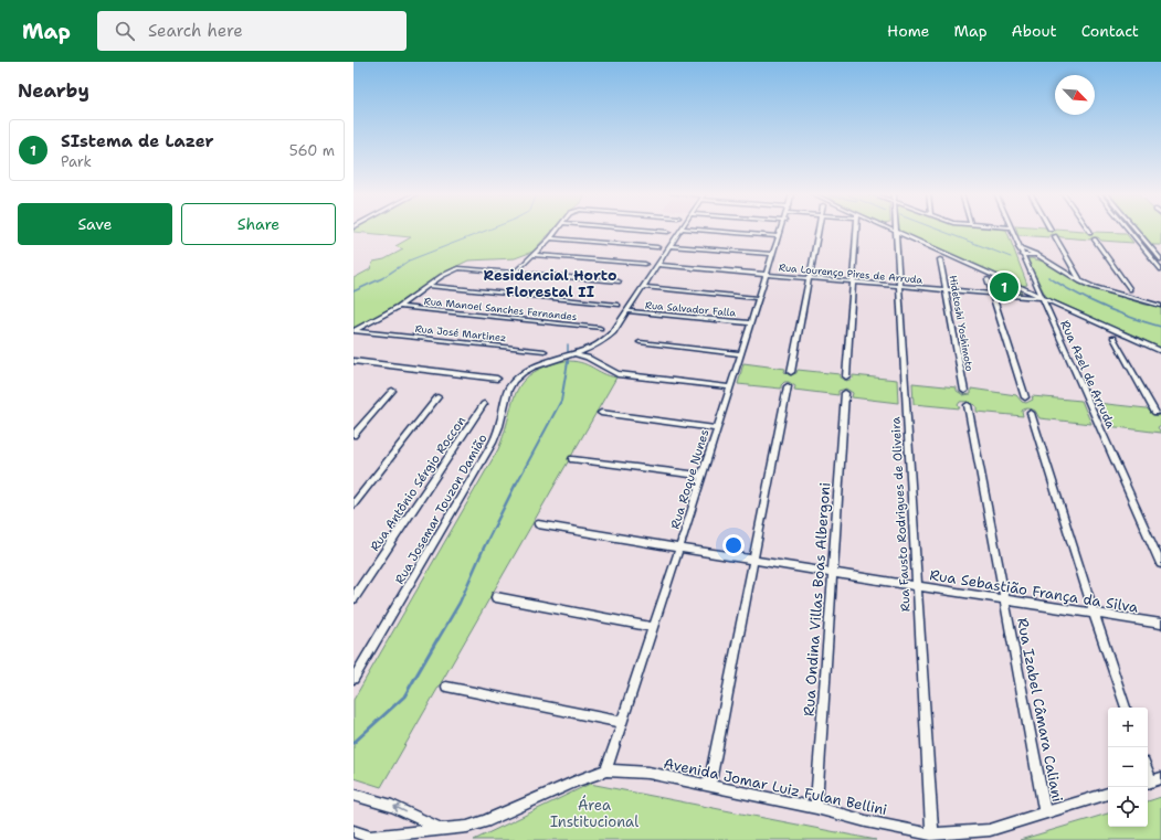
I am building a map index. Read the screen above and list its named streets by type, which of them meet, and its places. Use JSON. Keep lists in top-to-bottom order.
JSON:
{
  "streets": {
    "street": [
      "Rua Lourenço Pires de Arruda",
      "Rua Manoel Sanches Fernandes",
      "Rua Salvador Falla",
      "Hidetoshi Yoshimoto",
      "Rua José Martinez",
      "Rua Azel de Arruda",
      "Rua Roque Nunes",
      "Rua Antônio Sérgio Roccon",
      "Rua Josemar Touzon Damião",
      "Rua Fausto Rodrigues de Oliveira",
      "Rua Sebastião França da Silva",
      "Rua Ondina Villas Boas Albergoni",
      "Rua Izabel Câmara Caliani",
      "Avenida Jomar Luiz Fulan Bellini"
    ]
  },
  "crossings": [
    ["Rua Lourenço Pires de Arruda", "Hidetoshi Yoshimoto"],
    ["Rua Lourenço Pires de Arruda", "Rua Azel de Arruda"],
    ["Rua Lourenço Pires de Arruda", "Rua Roque Nunes"],
    ["Rua Lourenço Pires de Arruda", "Rua Josemar Touzon Damião"],
    ["Rua Lourenço Pires de Arruda", "Rua Fausto Rodrigues de Oliveira"],
    ["Rua Salvador Falla", "Rua Roque Nunes"],
    ["Rua Salvador Falla", "Rua Josemar Touzon Damião"],
    ["Rua Roque Nunes", "Rua Sebastião França da Silva"],
    ["Rua Roque Nunes", "Avenida Jomar Luiz Fulan Bellini"],
    ["Rua Fausto Rodrigues de Oliveira", "Rua Sebastião França da Silva"],
    ["Rua Fausto Rodrigues de Oliveira", "Avenida Jomar Luiz Fulan Bellini"],
    ["Rua Sebastião França da Silva", "Rua Ondina Villas Boas Albergoni"],
    ["Rua Sebastião França da Silva", "Rua Izabel Câmara Caliani"],
    ["Rua Ondina Villas Boas Albergoni", "Avenida Jomar Luiz Fulan Bellini"],
    ["Rua Izabel Câmara Caliani", "Avenida Jomar Luiz Fulan Bellini"]
  ],
  "districts": ["Residencial Horto Florestal II"],
  "parks": ["Área Institucional"],
  "north": "bottom right",
  "page": {
    "header": "Map",
    "search": "Search here",
    "nav": [
      "Home",
      "Map",
      "About",
      "Contact"
    ],
    "heading": "Nearby",
    "list": [
      {
        "mark": "1",
        "name": "SIstema de Lazer",
        "note": "Park",
        "value": "560 m"
      }
    ],
    "buttons": ["Save", "Share"],
    "pins": "1",
    "map_buttons": ["+", "−"]
  }
}
